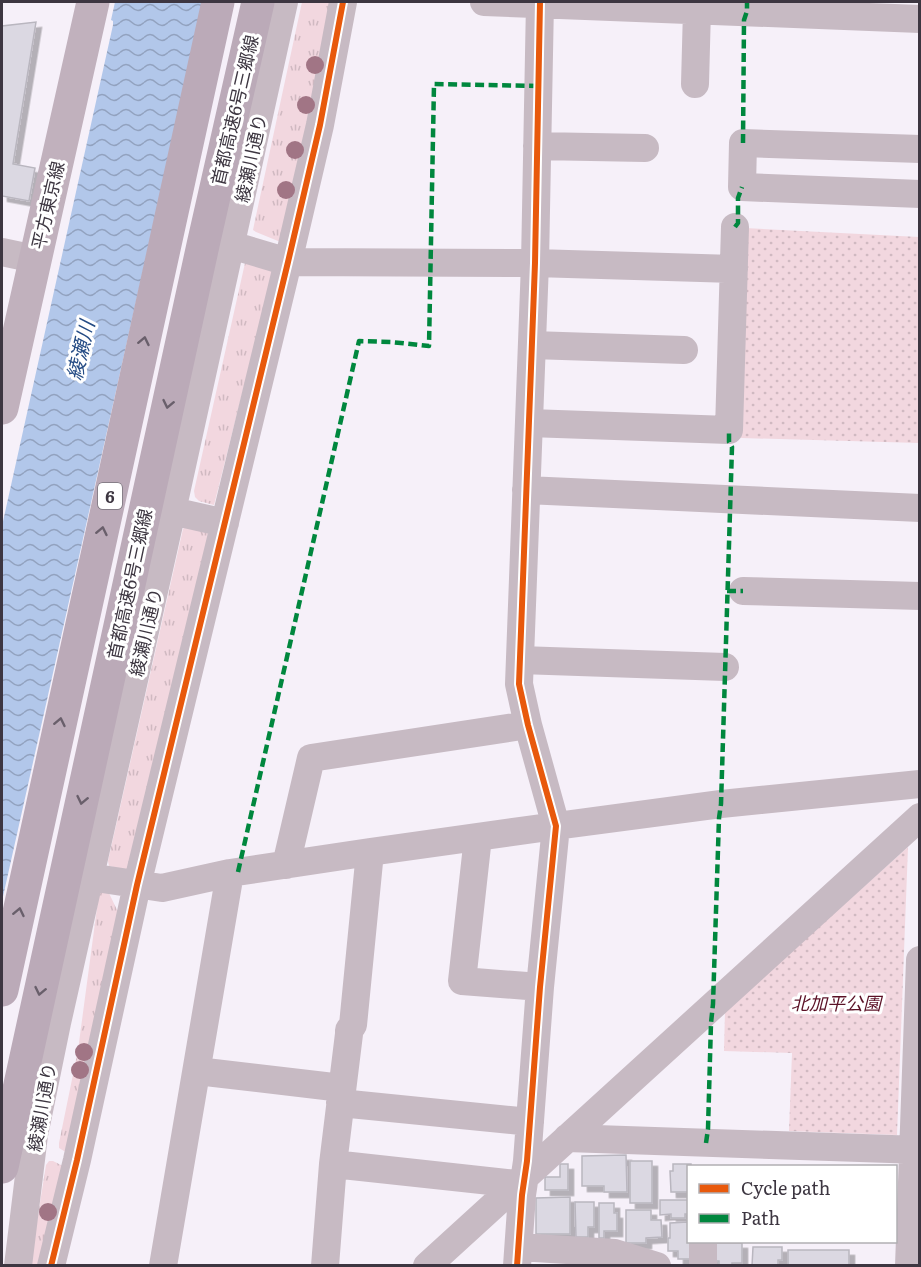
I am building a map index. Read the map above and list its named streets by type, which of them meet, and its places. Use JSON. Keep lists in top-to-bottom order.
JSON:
{
  "streets": {
    "highway": ["首都高速6号三郷線", "6"],
    "main road": ["平方東京線"],
    "street": ["綾瀬川通り"]
  },
  "water": ["綾瀬川"],
  "parks": ["北加平公園"],
  "legend": ["Cycle path", "Path"]
}
